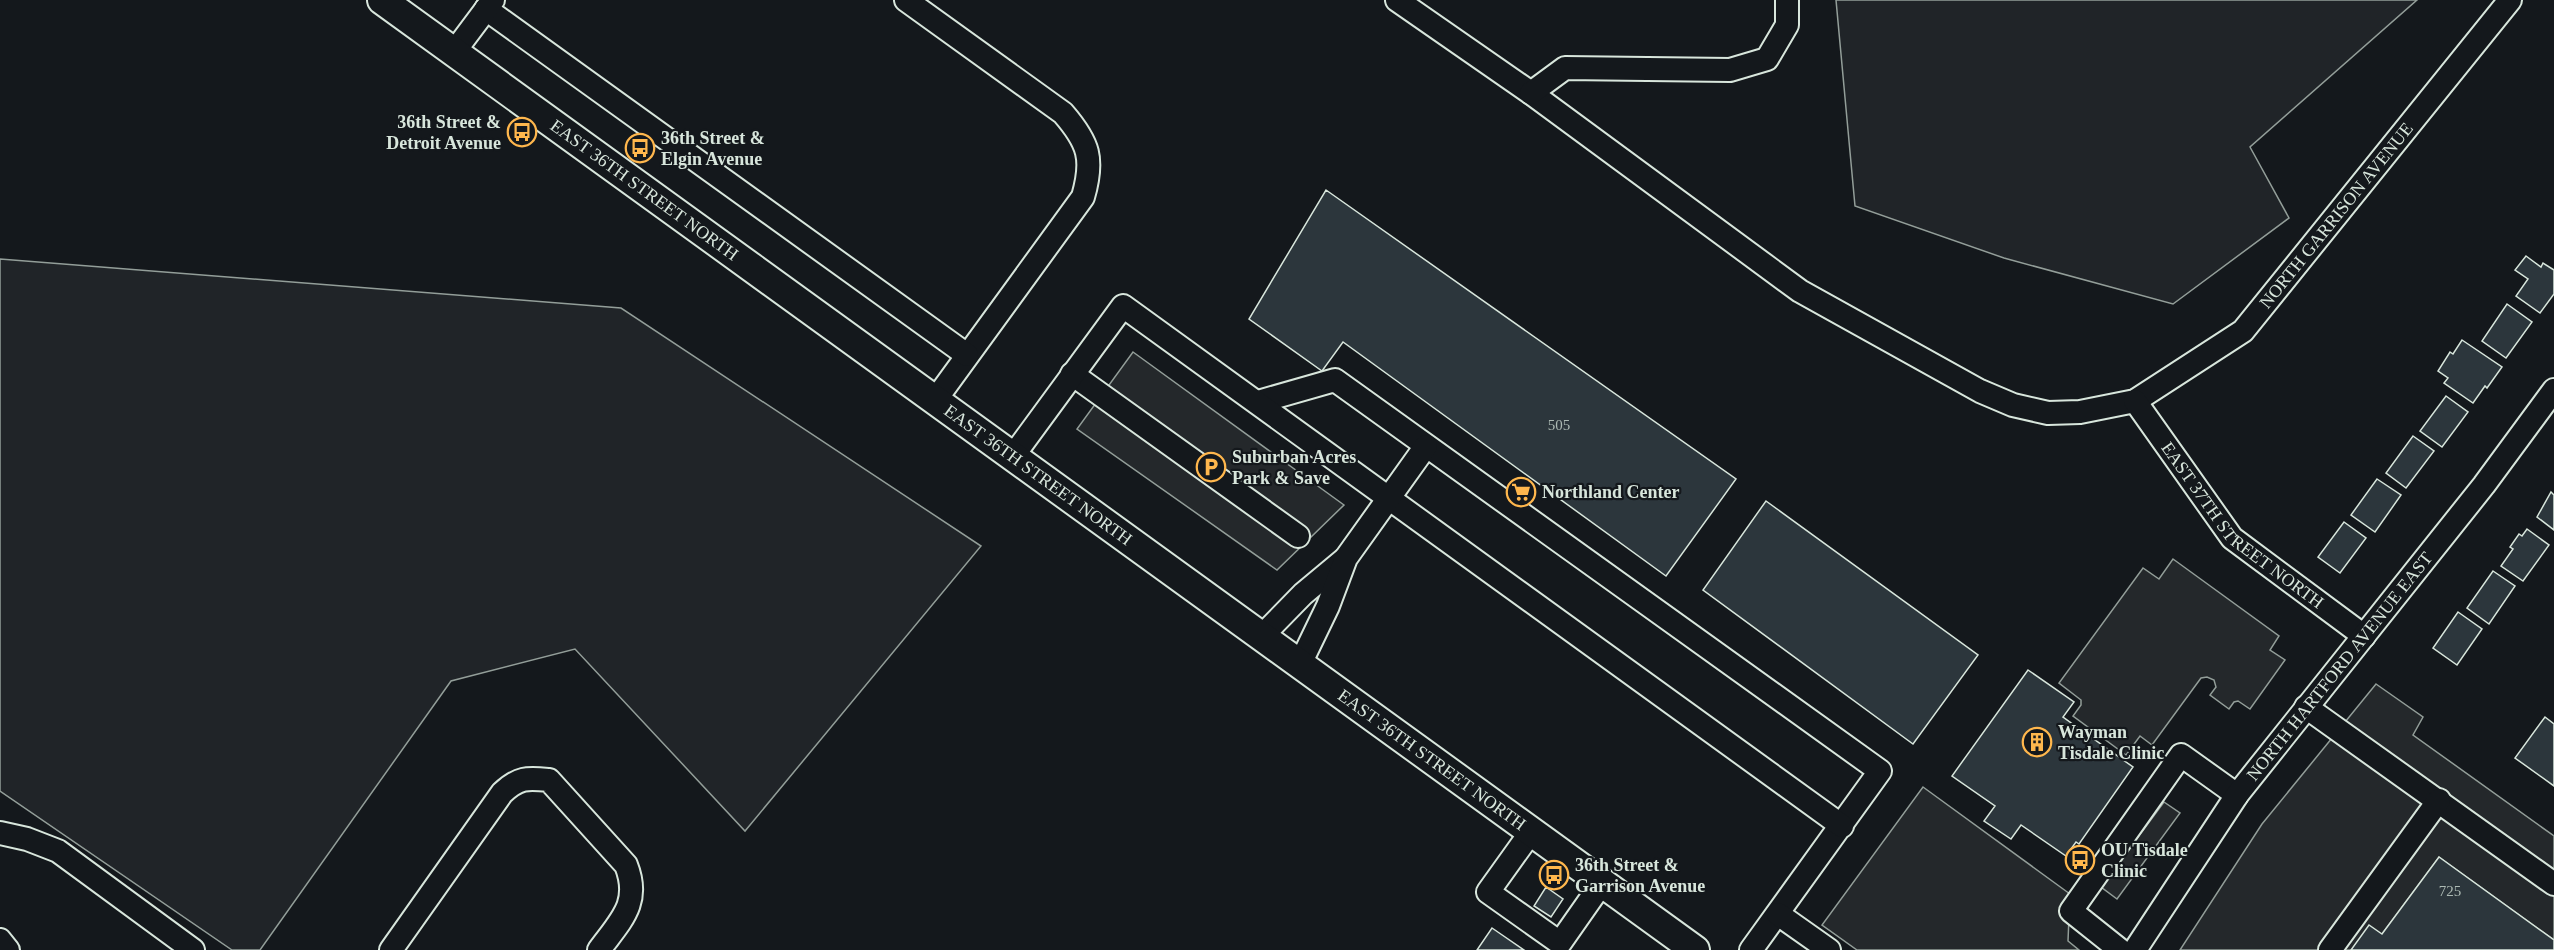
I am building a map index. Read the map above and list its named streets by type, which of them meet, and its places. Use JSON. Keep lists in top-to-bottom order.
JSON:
{
  "streets": {
    "main road": ["EAST 36TH STREET NORTH"],
    "street": ["NORTH GARRISON AVENUE", "EAST 37TH STREET NORTH", "NORTH HARTFORD AVENUE EAST"]
  },
  "crossings": [
    ["NORTH GARRISON AVENUE", "EAST 37TH STREET NORTH"],
    ["EAST 37TH STREET NORTH", "NORTH HARTFORD AVENUE EAST"]
  ],
  "places": {
    "bus stop": [
      "36th Street & Detroit Avenue",
      "36th Street & Elgin Avenue",
      "OU Tisdale Clinic",
      "36th Street & Garrison Avenue"
    ],
    "parking": ["Suburban Acres Park & Save"],
    "supermarket": ["Northland Center"],
    "building": ["Wayman Tisdale Clinic"]
  },
  "house_numbers": ["505", "725"]
}
